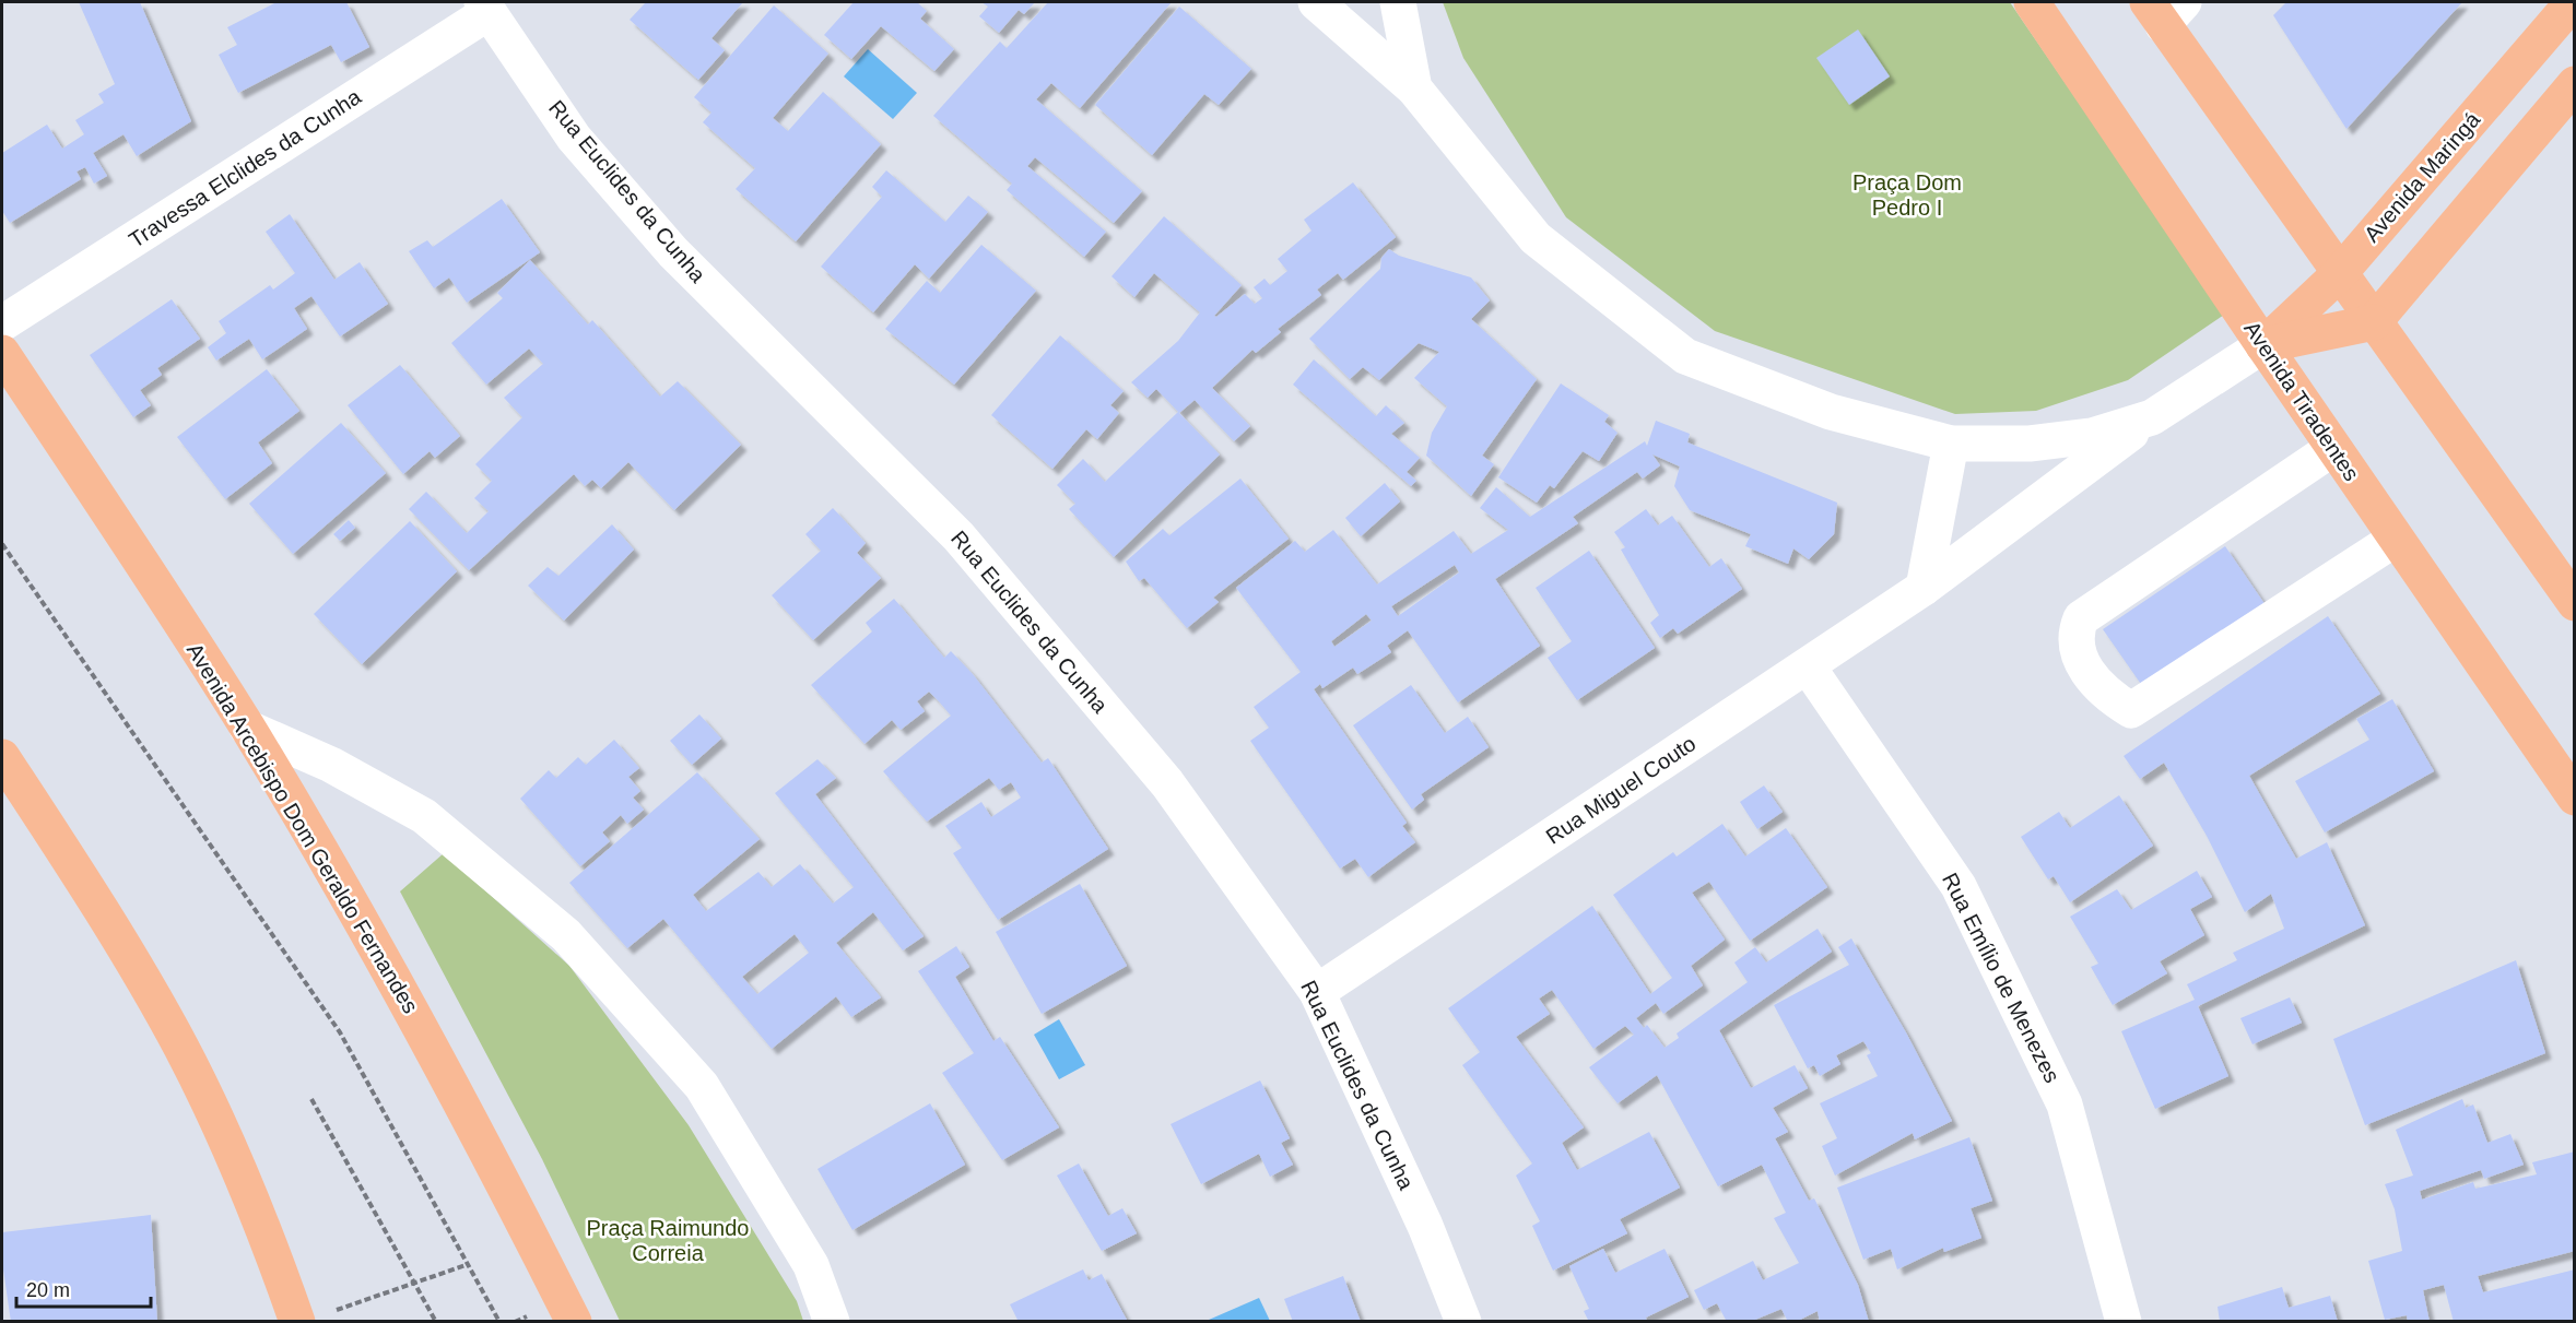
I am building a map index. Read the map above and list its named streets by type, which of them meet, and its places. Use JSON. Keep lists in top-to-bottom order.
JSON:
{
  "streets": {
    "main road": ["Avenida Maringá", "Avenida Tiradentes", "Avenida Arcebispo Dom Geraldo Fernandes"],
    "street": [
      "Travessa Elclides da Cunha",
      "Rua Euclides da Cunha",
      "Rua Miguel Couto",
      "Rua Emílio de Menezes"
    ]
  },
  "crossings": [
    ["Travessa Elclides da Cunha", "Rua Euclides da Cunha"],
    ["Avenida Maringá", "Avenida Tiradentes"],
    ["Rua Euclides da Cunha", "Rua Miguel Couto"],
    ["Rua Miguel Couto", "Rua Emílio de Menezes"]
  ],
  "parks": ["Praça Dom Pedro I", "Praça Raimundo Correia"],
  "scale_bar": "20 m"
}
